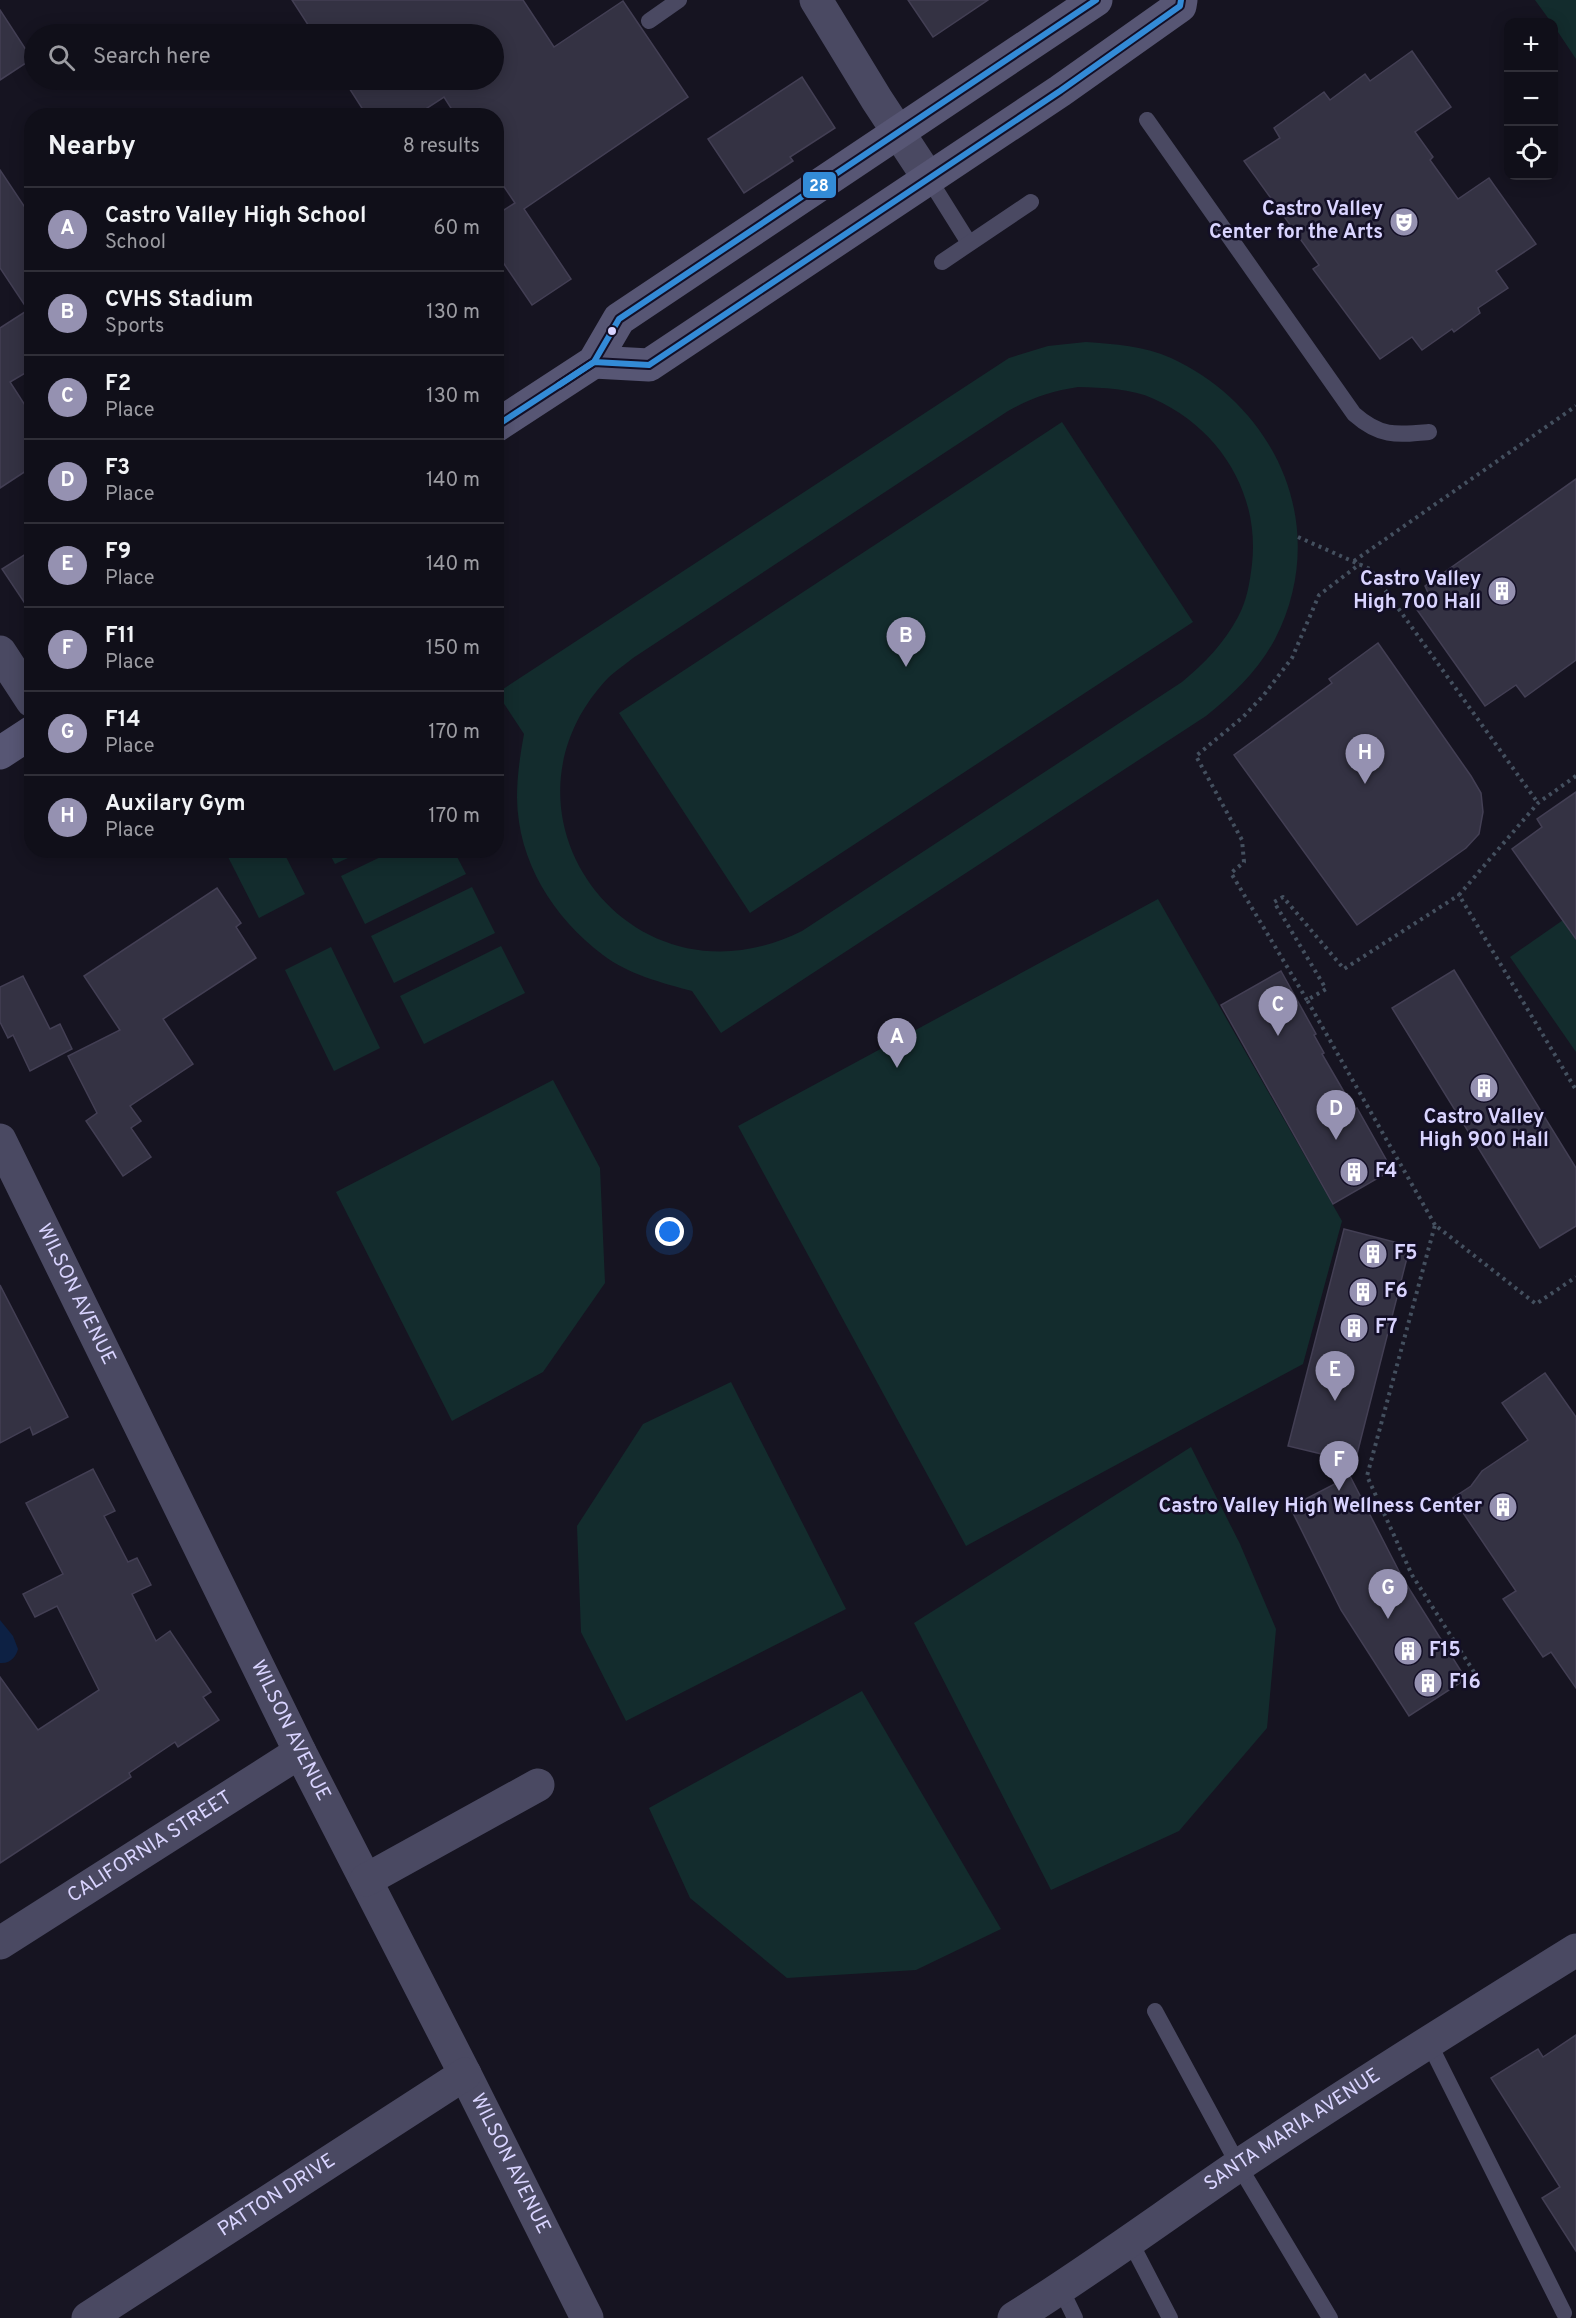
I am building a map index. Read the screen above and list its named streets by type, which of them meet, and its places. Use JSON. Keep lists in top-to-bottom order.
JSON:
{
  "streets": {
    "street": [
      "WILSON AVENUE",
      "CALIFORNIA STREET",
      "SANTA MARIA AVENUE",
      "PATTON DRIVE"
    ]
  },
  "crossings": [
    ["WILSON AVENUE", "CALIFORNIA STREET"],
    ["WILSON AVENUE", "PATTON DRIVE"]
  ],
  "places": {
    "theatre": ["Castro Valley Center for the Arts"],
    "building": [
      "Castro Valley High 700 Hall",
      "Castro Valley High 900 Hall",
      "F4",
      "F5",
      "F6",
      "F7",
      "Castro Valley High Wellness Center",
      "F15",
      "F16"
    ]
  },
  "lines": ["transit line 28"],
  "page": {
    "map_buttons": ["+", "−"],
    "search": "Search here",
    "heading": ["Nearby", "8 results"],
    "list": [
      {
        "mark": "A",
        "name": "Castro Valley High School",
        "note": "School",
        "value": "60 m"
      },
      {
        "mark": "B",
        "name": "CVHS Stadium",
        "note": "Sports",
        "value": "130 m"
      },
      {
        "mark": "C",
        "name": "F2",
        "note": "Place",
        "value": "130 m"
      },
      {
        "mark": "D",
        "name": "F3",
        "note": "Place",
        "value": "140 m"
      },
      {
        "mark": "E",
        "name": "F9",
        "note": "Place",
        "value": "140 m"
      },
      {
        "mark": "F",
        "name": "F11",
        "note": "Place",
        "value": "150 m"
      },
      {
        "mark": "G",
        "name": "F14",
        "note": "Place",
        "value": "170 m"
      },
      {
        "mark": "H",
        "name": "Auxilary Gym",
        "note": "Place",
        "value": "170 m"
      }
    ],
    "pins": [
      "B",
      "H",
      "C",
      "A",
      "D",
      "E",
      "F",
      "G"
    ]
  }
}
